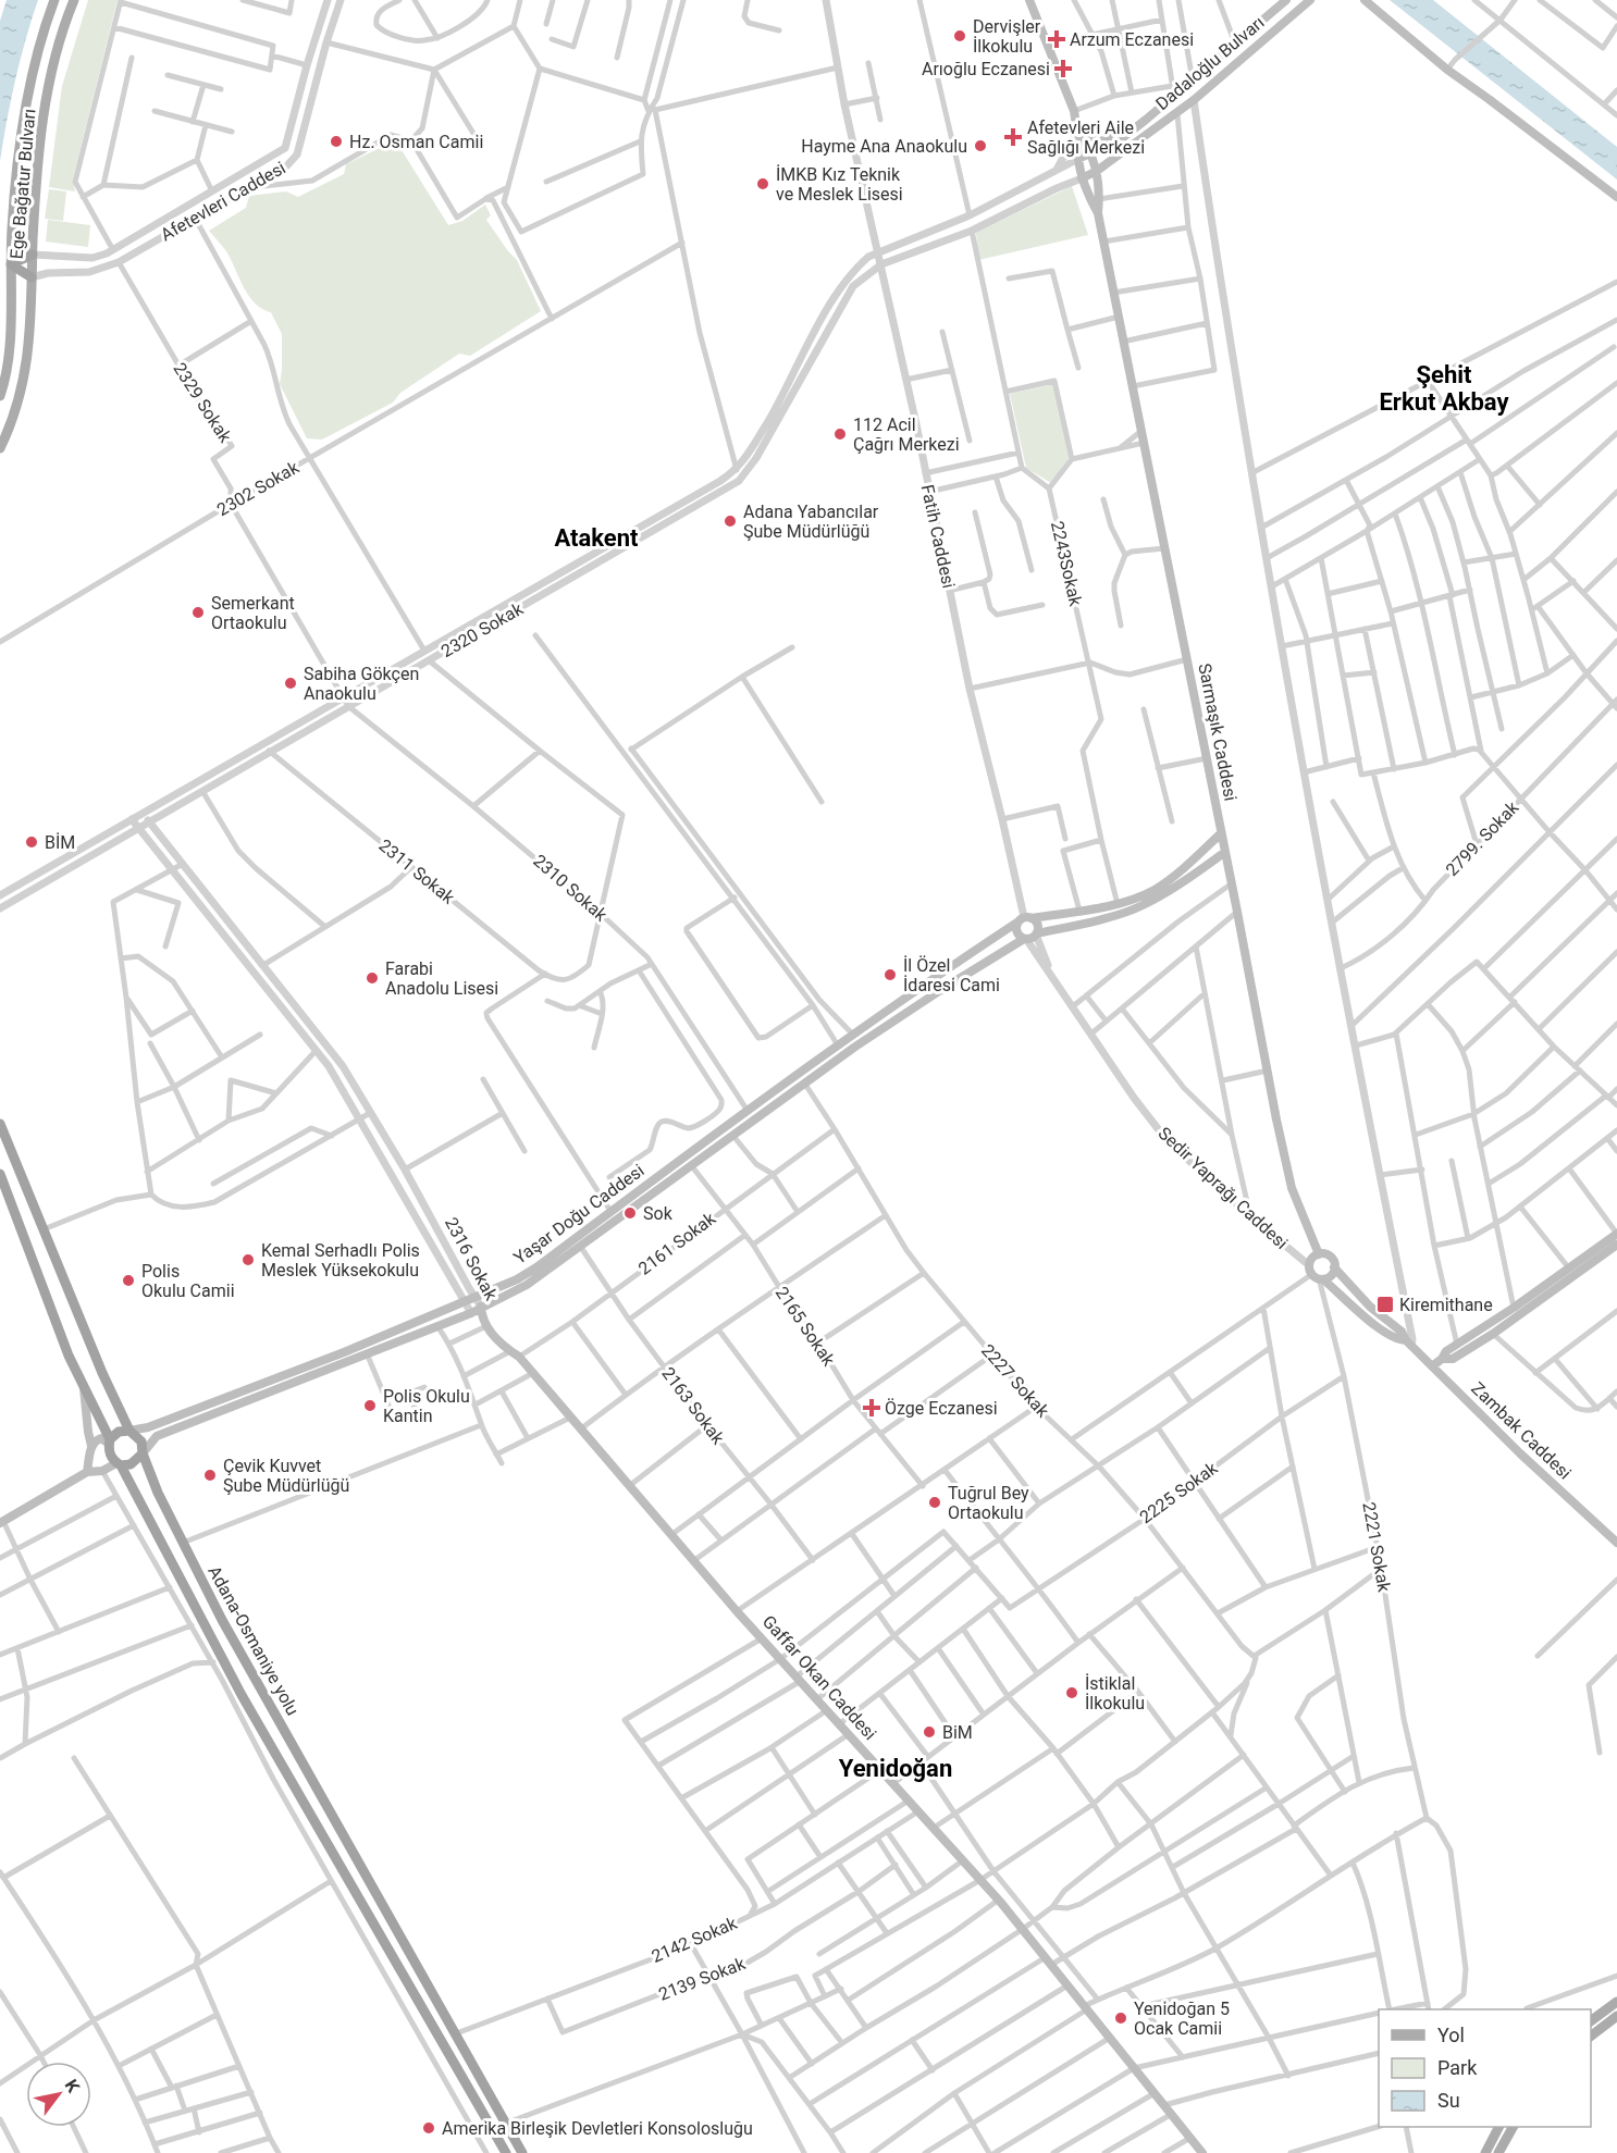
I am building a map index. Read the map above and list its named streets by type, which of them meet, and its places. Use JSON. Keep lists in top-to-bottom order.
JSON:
{
  "streets": {
    "highway": ["Yaşar Doğu Caddesi", "Adana-Osmaniye yolu"],
    "main road": [
      "Dadaloğlu Bulvarı",
      "Ege Bağatur Bulvarı",
      "Sarmaşık Caddesi",
      "2316 Sokak",
      "Zambak Caddesi",
      "Gaffar Okan Caddesi"
    ],
    "street": [
      "Afetevleri Caddesi",
      "2329 Sokak",
      "2302 Sokak",
      "Fatih Caddesi",
      "2243Sokak",
      "2320 Sokak",
      "2799. Sokak",
      "2311 Sokak",
      "2310 Sokak",
      "Sedir Yaprağı Caddesi",
      "2161 Sokak",
      "2165 Sokak",
      "2227 Sokak",
      "2163 Sokak",
      "2225 Sokak",
      "2221 Sokak",
      "2142 Sokak",
      "2139 Sokak"
    ]
  },
  "crossings": [
    ["Dadaloğlu Bulvarı", "Fatih Caddesi"],
    ["Dadaloğlu Bulvarı", "2320 Sokak"],
    ["Ege Bağatur Bulvarı", "Afetevleri Caddesi"],
    ["Afetevleri Caddesi", "2329 Sokak"],
    ["2329 Sokak", "2302 Sokak"],
    ["2329 Sokak", "2320 Sokak"],
    ["2329 Sokak", "2310 Sokak"],
    ["Fatih Caddesi", "2320 Sokak"],
    ["Fatih Caddesi", "Yaşar Doğu Caddesi"],
    ["2243Sokak", "Yaşar Doğu Caddesi"],
    ["2320 Sokak", "2311 Sokak"],
    ["2320 Sokak", "2310 Sokak"],
    ["2320 Sokak", "2316 Sokak"],
    ["Sarmaşık Caddesi", "Sedir Yaprağı Caddesi"],
    ["Sarmaşık Caddesi", "Yaşar Doğu Caddesi"],
    ["Sarmaşık Caddesi", "Zambak Caddesi"],
    ["Sarmaşık Caddesi", "2221 Sokak"],
    ["2311 Sokak", "2310 Sokak"],
    ["2310 Sokak", "Yaşar Doğu Caddesi"],
    ["Sedir Yaprağı Caddesi", "Yaşar Doğu Caddesi"],
    ["Sedir Yaprağı Caddesi", "Zambak Caddesi"],
    ["Sedir Yaprağı Caddesi", "2221 Sokak"],
    ["Yaşar Doğu Caddesi", "2316 Sokak"],
    ["Yaşar Doğu Caddesi", "2165 Sokak"],
    ["Yaşar Doğu Caddesi", "2227 Sokak"],
    ["Yaşar Doğu Caddesi", "2163 Sokak"],
    ["Yaşar Doğu Caddesi", "Adana-Osmaniye yolu"],
    ["2161 Sokak", "2165 Sokak"],
    ["2161 Sokak", "2227 Sokak"],
    ["2161 Sokak", "2163 Sokak"],
    ["2161 Sokak", "Gaffar Okan Caddesi"],
    ["2316 Sokak", "Gaffar Okan Caddesi"],
    ["2227 Sokak", "2225 Sokak"],
    ["Zambak Caddesi", "2221 Sokak"],
    ["2225 Sokak", "2221 Sokak"],
    ["Adana-Osmaniye yolu", "2142 Sokak"],
    ["Gaffar Okan Caddesi", "2142 Sokak"],
    ["2142 Sokak", "2139 Sokak"]
  ],
  "districts": ["Şehit Erkut Akbay", "Atakent", "Yenidoğan"],
  "places": {
    "other": [
      "Dervişler İlkokulu",
      "Hz. Osman Camii",
      "Hayme Ana Anaokulu",
      "İMKB Kız Teknik ve Meslek Lisesi",
      "112 Acil Çağrı Merkezi",
      "Adana Yabancılar Şube Müdürlüğü",
      "Semerkant Ortaokulu",
      "Sabiha Gökçen Anaokulu",
      "BİM",
      "İl Özel İdaresi Cami",
      "Farabi Anadolu Lisesi",
      "Sok",
      "Kemal Serhadlı Polis Meslek Yüksekokulu",
      "Polis Okulu Camii",
      "Polis Okulu Kantin",
      "Çevik Kuvvet Şube Müdürlüğü",
      "Tuğrul Bey Ortaokulu",
      "İstiklal İlkokulu",
      "BiM",
      "Yenidoğan 5 Ocak Camii",
      "Amerika Birleşik Devletleri Konsolosluğu"
    ],
    "health": [
      "Arzum Eczanesi",
      "Arıoğlu Eczanesi",
      "Afetevleri Aile Sağlığı Merkezi",
      "Özge Eczanesi"
    ],
    "transit": ["Kiremithane"]
  },
  "legend": ["Yol", "Park", "Su"],
  "north": "top right"
}
